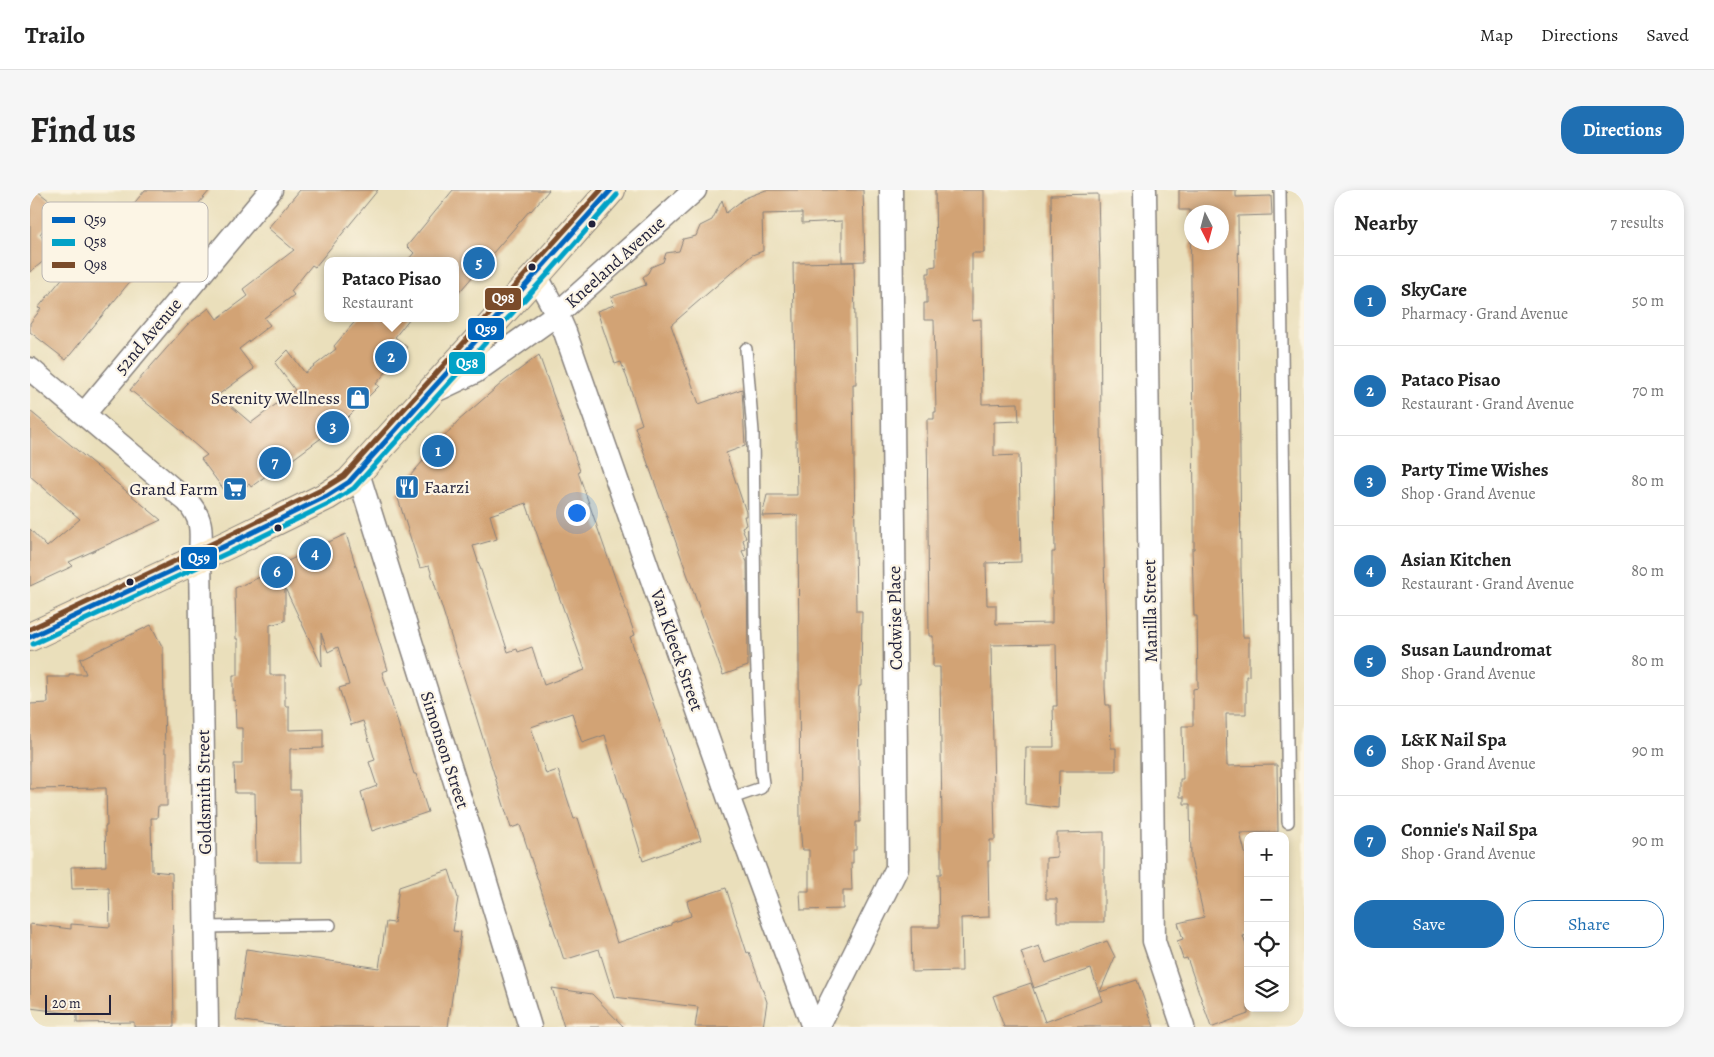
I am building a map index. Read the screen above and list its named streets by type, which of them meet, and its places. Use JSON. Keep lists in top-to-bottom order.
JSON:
{
  "streets": {
    "street": [
      "Kneeland Avenue",
      "52nd Avenue",
      "Manilla Street",
      "Codwise Place",
      "Van Kleeck Street",
      "Simonson Street",
      "Goldsmith Street"
    ]
  },
  "crossings": [
    ["Kneeland Avenue", "Van Kleeck Street"],
    ["52nd Avenue", "Goldsmith Street"]
  ],
  "places": {
    "shop": ["Serenity Wellness"],
    "restaurant": ["Faarzi"],
    "supermarket": ["Grand Farm"]
  },
  "lines": ["transit line Q59", "transit line Q98", "transit line Q58"],
  "legend": ["Q59", "Q58", "Q98"],
  "scale_bar": "20 m",
  "north": "bottom",
  "page": {
    "header": "Trailo",
    "nav": ["Map", "Directions", "Saved"],
    "title": "Find us",
    "buttons": [
      "Directions",
      ["Save", "Share"]
    ],
    "heading": ["Nearby", "7 results"],
    "pins": [
      "5",
      "2",
      "3",
      "1",
      "7",
      "4",
      "6"
    ],
    "list": [
      {
        "mark": "1",
        "name": "SkyCare",
        "note": "Pharmacy · Grand Avenue",
        "value": "50 m"
      },
      {
        "mark": "2",
        "name": "Pataco Pisao",
        "note": "Restaurant · Grand Avenue",
        "value": "70 m"
      },
      {
        "mark": "3",
        "name": "Party Time Wishes",
        "note": "Shop · Grand Avenue",
        "value": "80 m"
      },
      {
        "mark": "4",
        "name": "Asian Kitchen",
        "note": "Restaurant · Grand Avenue",
        "value": "80 m"
      },
      {
        "mark": "5",
        "name": "Susan Laundromat",
        "note": "Shop · Grand Avenue",
        "value": "80 m"
      },
      {
        "mark": "6",
        "name": "L&K Nail Spa",
        "note": "Shop · Grand Avenue",
        "value": "90 m"
      },
      {
        "mark": "7",
        "name": "Connie's Nail Spa",
        "note": "Shop · Grand Avenue",
        "value": "90 m"
      }
    ],
    "popup": ["Pataco Pisao", "Restaurant"],
    "map_buttons": ["+", "−"],
    "scale": "20 m"
  }
}
